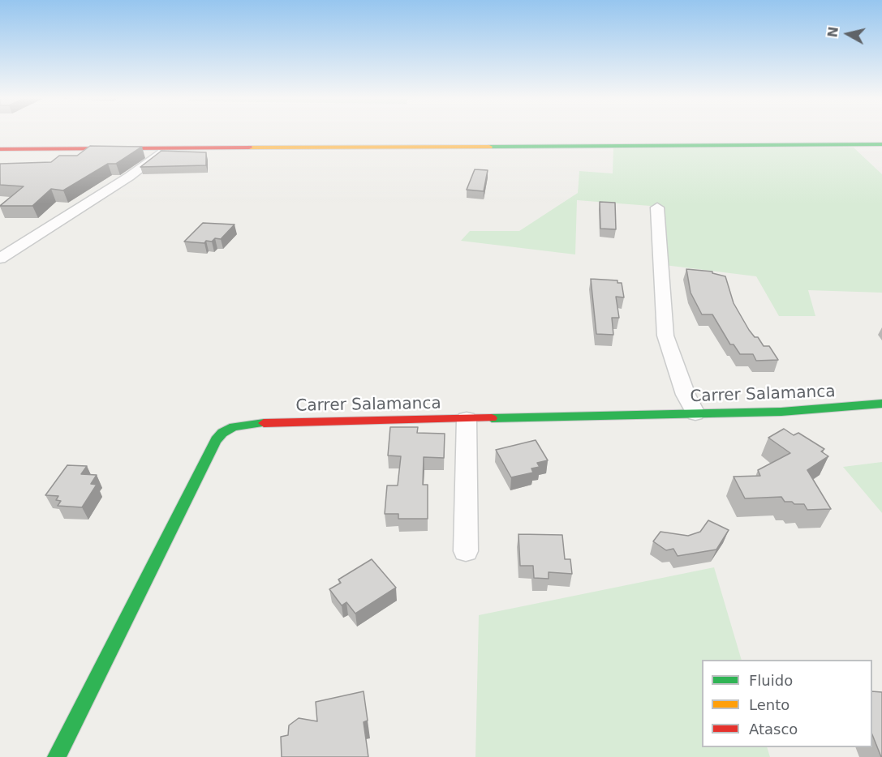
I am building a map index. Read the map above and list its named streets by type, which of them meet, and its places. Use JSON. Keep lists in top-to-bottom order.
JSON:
{
  "streets": {
    "street": ["Carrer Salamanca"]
  },
  "legend": ["Fluido", "Lento", "Atasco"],
  "north": "left"
}
